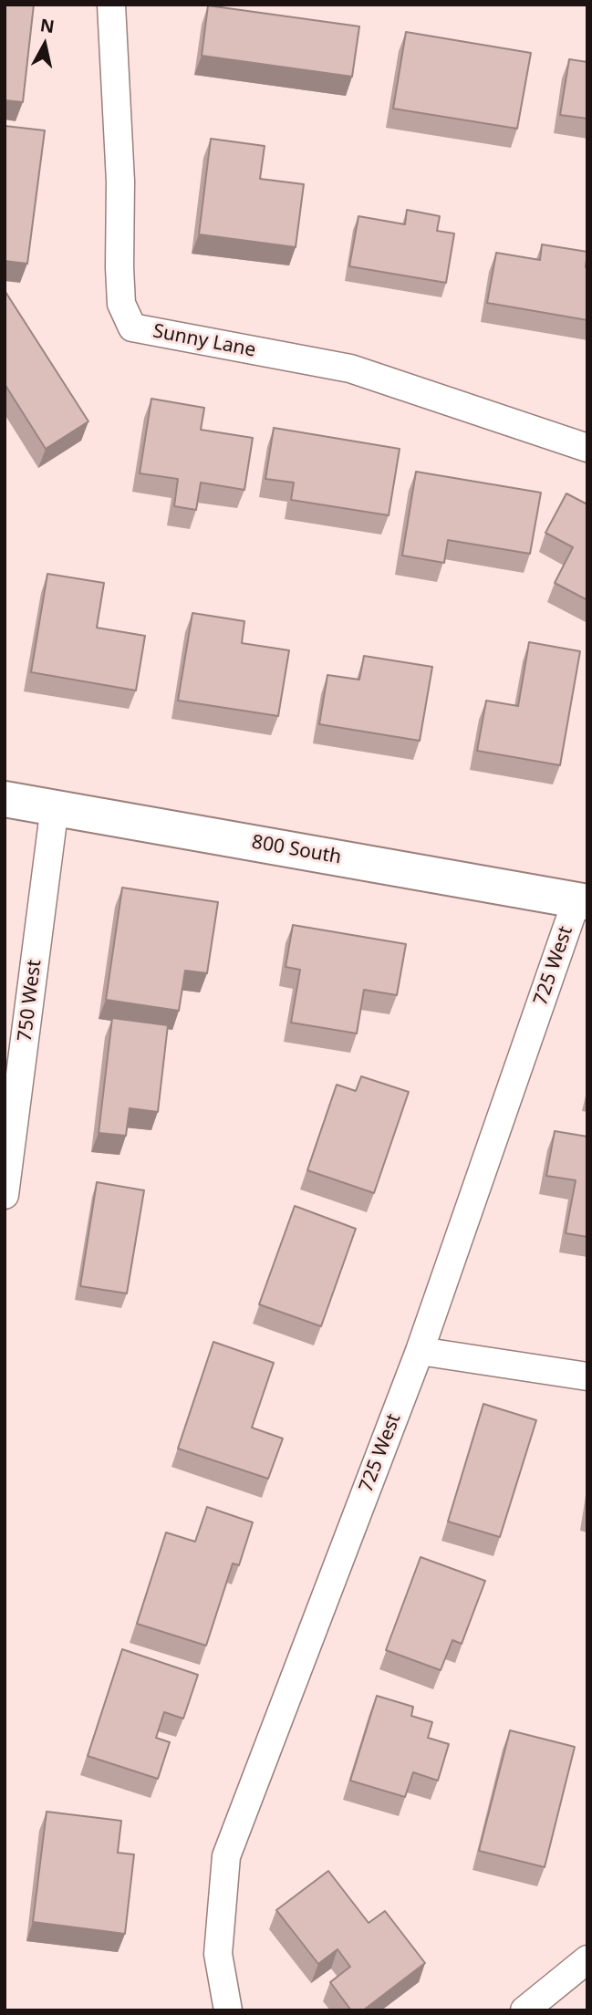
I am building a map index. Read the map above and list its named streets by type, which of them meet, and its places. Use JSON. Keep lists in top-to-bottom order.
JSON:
{
  "streets": {
    "street": [
      "Sunny Lane",
      "800 South",
      "725 West",
      "750 West"
    ]
  },
  "crossings": [
    ["800 South", "725 West"],
    ["800 South", "750 West"]
  ],
  "north": "top"
}
